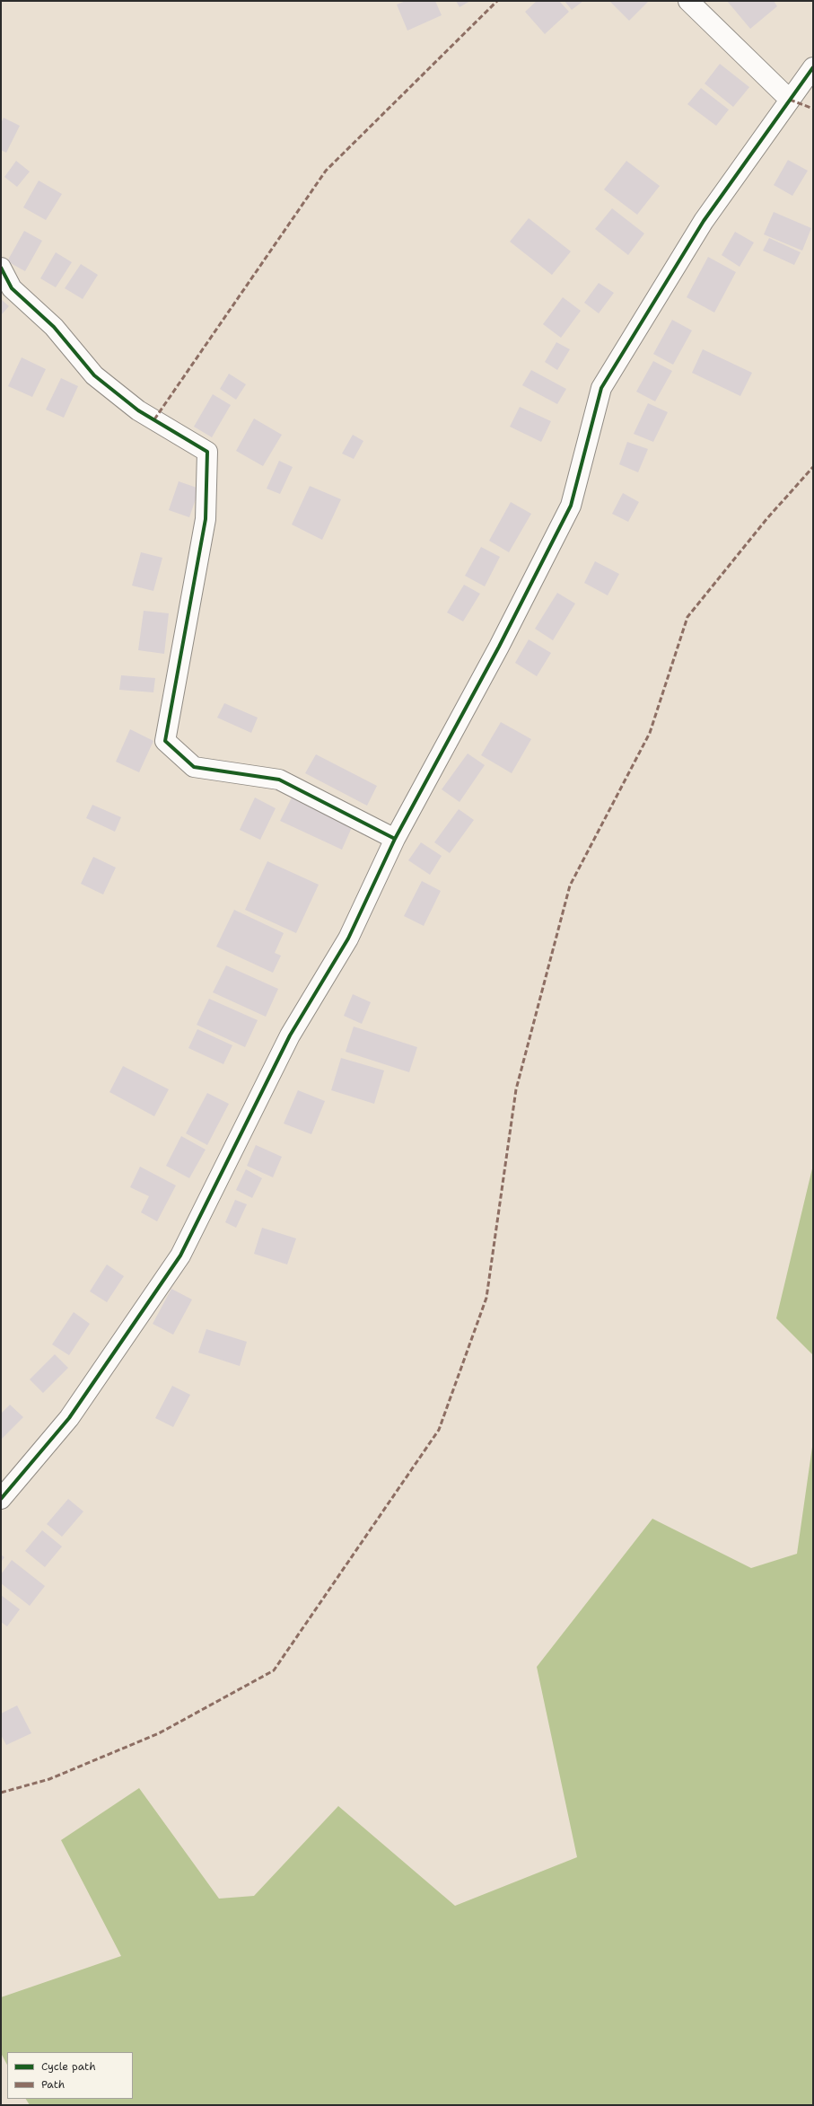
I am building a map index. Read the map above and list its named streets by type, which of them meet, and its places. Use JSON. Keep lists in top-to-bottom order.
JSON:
{
  "legend": ["Cycle path", "Path"]
}
